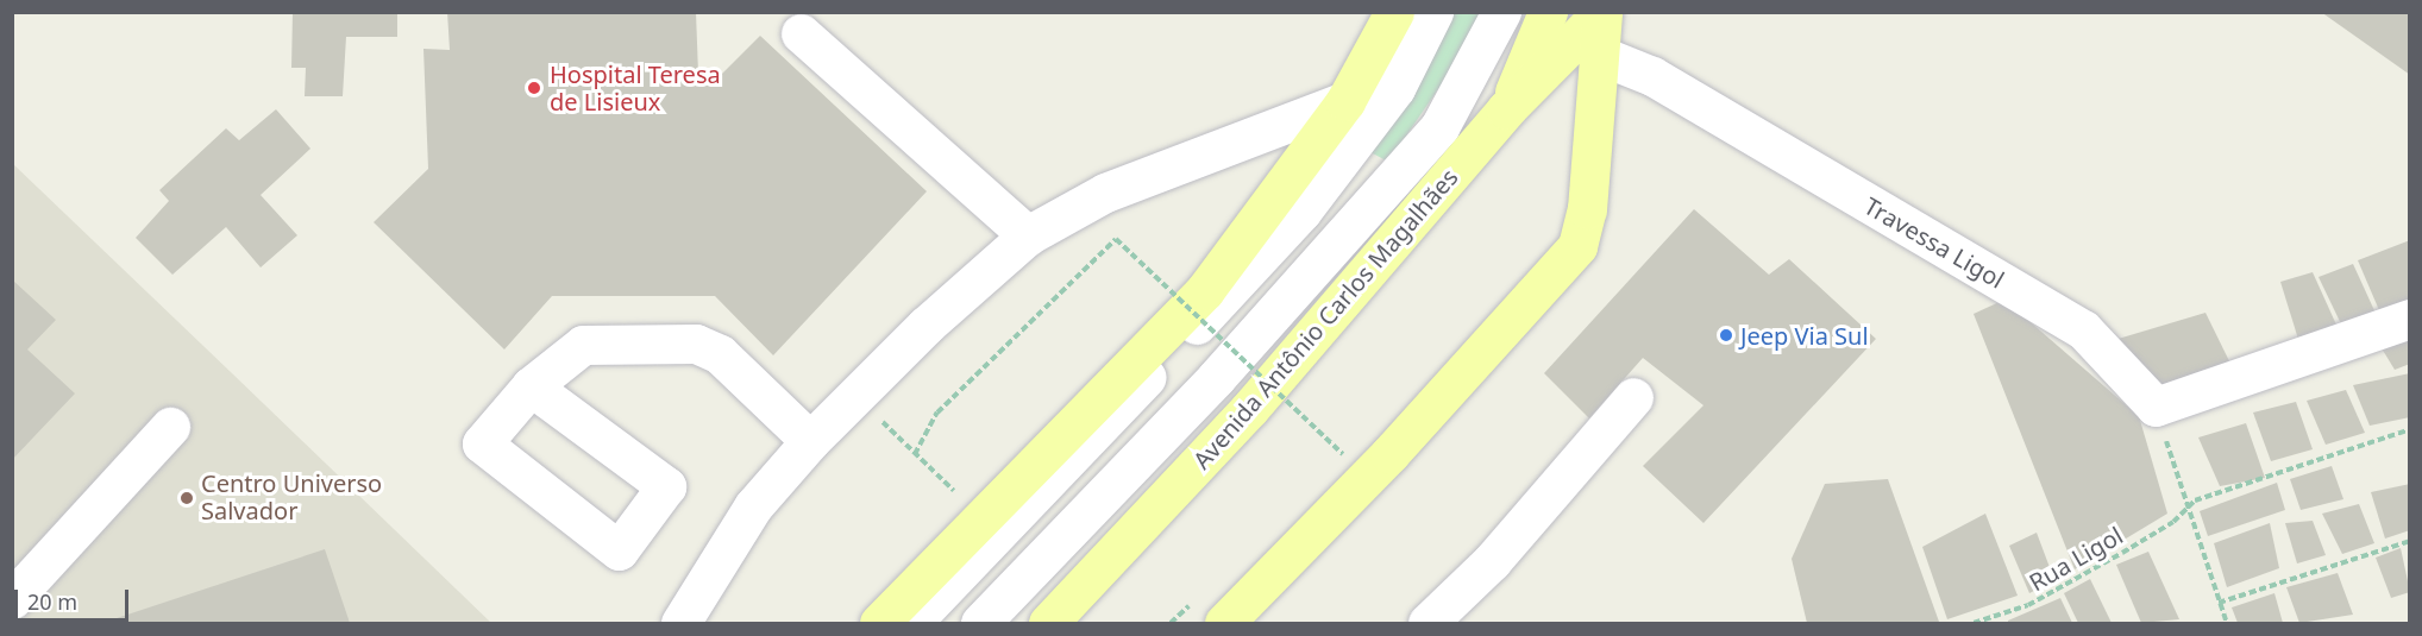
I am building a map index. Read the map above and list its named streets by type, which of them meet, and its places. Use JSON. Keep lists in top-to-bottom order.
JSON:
{
  "streets": {
    "main road": ["Avenida Antônio Carlos Magalhães"],
    "street": ["Travessa Ligol"],
    "path": ["Rua Ligol"]
  },
  "places": ["Hospital Teresa de Lisieux", "Jeep Via Sul", "Centro Universo Salvador"],
  "scale_bar": "20 m"
}
